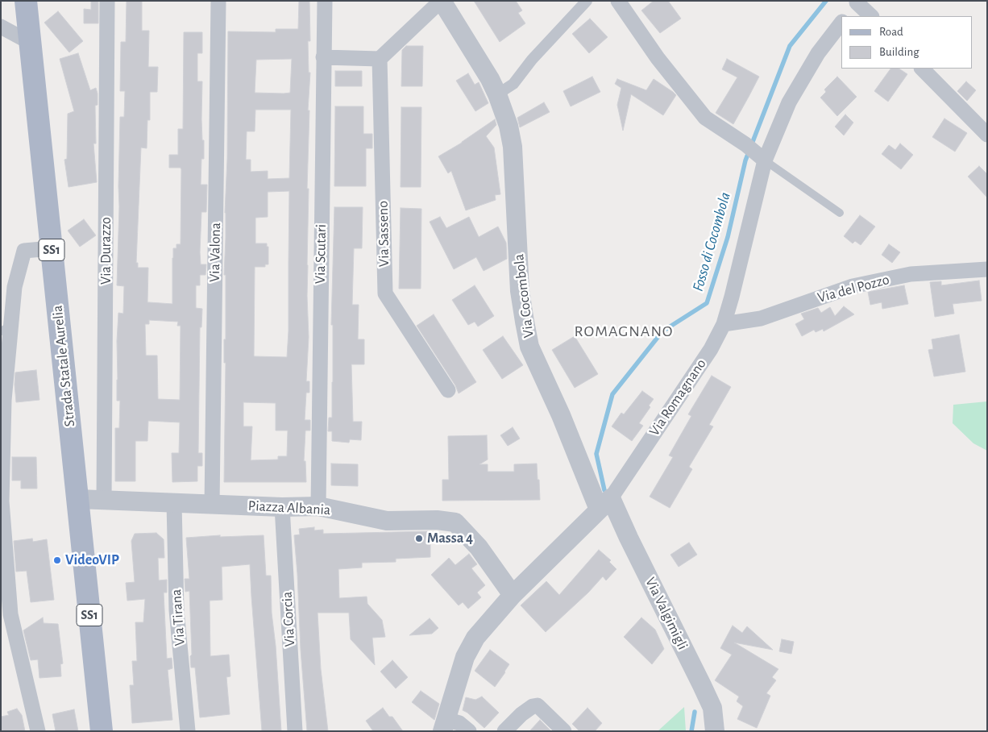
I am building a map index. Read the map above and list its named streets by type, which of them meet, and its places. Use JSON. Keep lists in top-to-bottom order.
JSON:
{
  "streets": {
    "main road": ["SS1", "Strada Statale Aurelia"],
    "street": [
      "Via Sasseno",
      "Via Durazzo",
      "Via Valona",
      "Via Scutari",
      "Via del Pozzo",
      "Via Cocombola",
      "Via Romagnano",
      "Piazza Albania",
      "Via Valgimigli",
      "Via Tirana",
      "Via Corcia"
    ]
  },
  "crossings": [
    ["Via Durazzo", "Piazza Albania"],
    ["Via Valona", "Piazza Albania"],
    ["Via Scutari", "Piazza Albania"],
    ["Via del Pozzo", "Via Romagnano"],
    ["Via Cocombola", "Via Romagnano"],
    ["Via Cocombola", "Via Valgimigli"],
    ["Strada Statale Aurelia", "Piazza Albania"],
    ["Via Romagnano", "Piazza Albania"],
    ["Via Romagnano", "Via Valgimigli"],
    ["Piazza Albania", "Via Tirana"],
    ["Piazza Albania", "Via Corcia"]
  ],
  "districts": ["ROMAGNANO"],
  "water": ["Fosso di Cocombola"],
  "places": ["Massa 4", "VideoVIP"],
  "legend": ["Road", "Building"]
}
